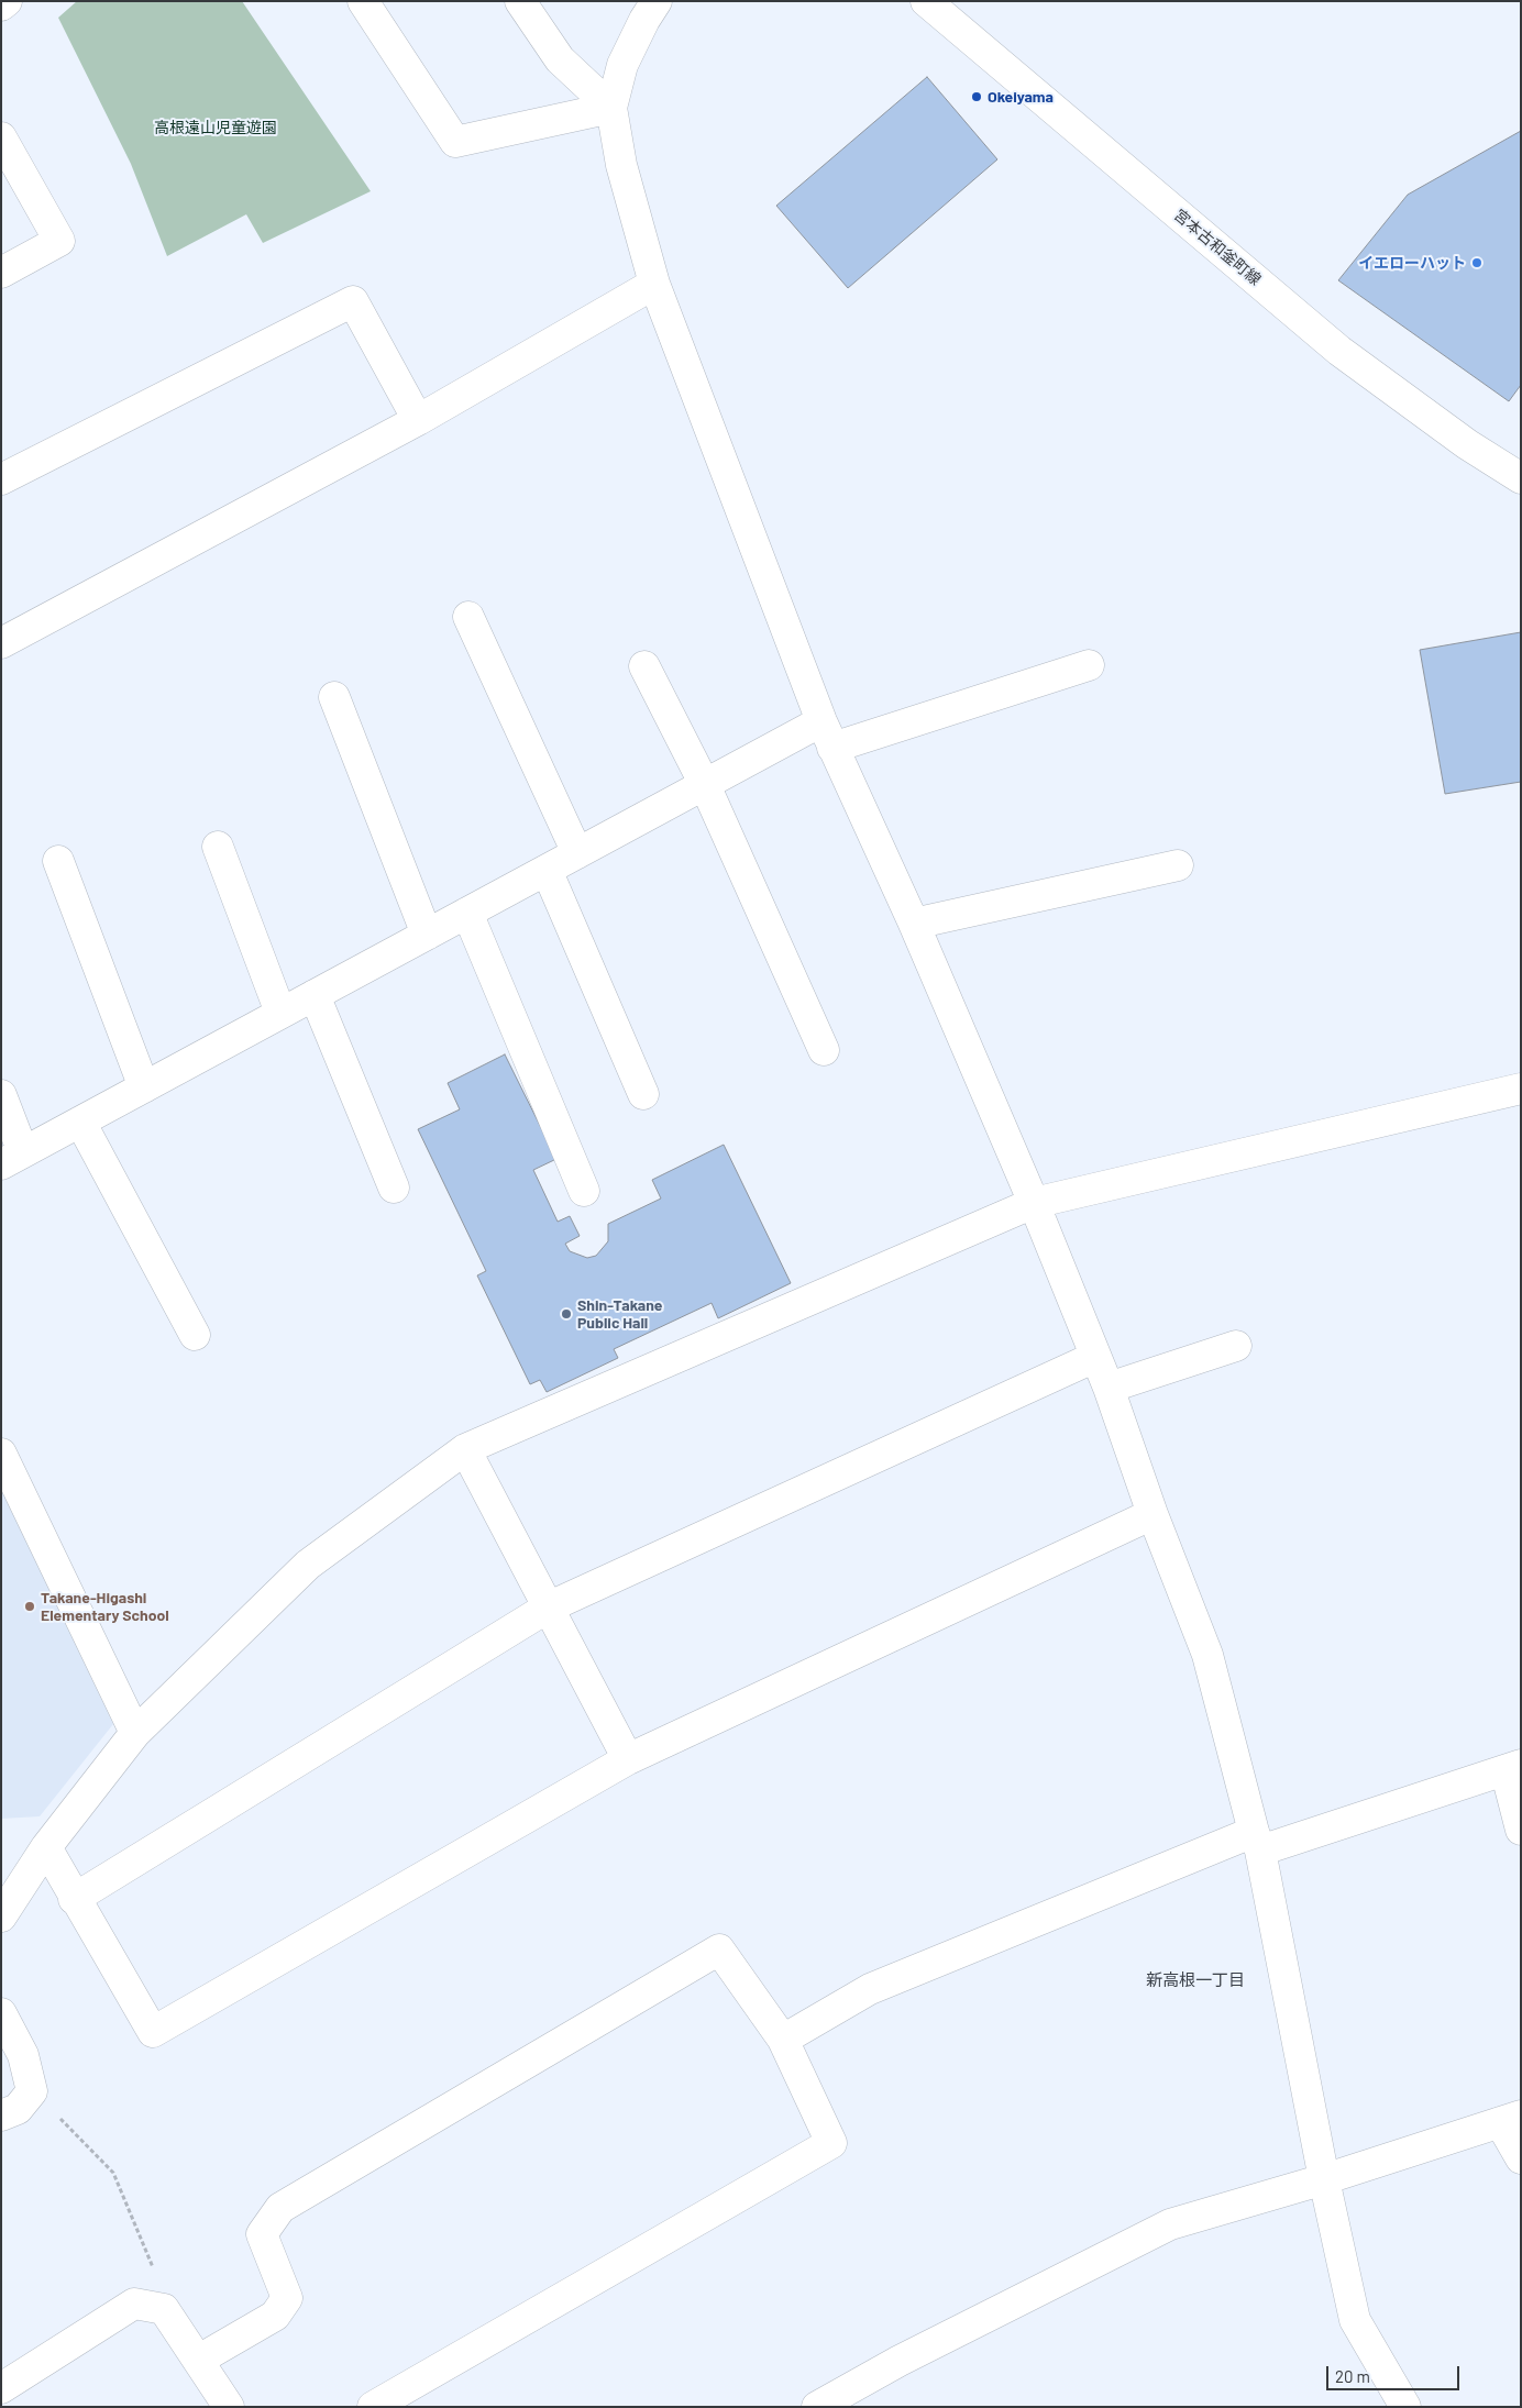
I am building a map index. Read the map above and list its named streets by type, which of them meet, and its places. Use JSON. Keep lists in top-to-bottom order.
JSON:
{
  "streets": {
    "street": ["宮本古和釜町線"]
  },
  "districts": ["新高根一丁目"],
  "parks": ["高根遠山児童遊園"],
  "places": [
    "Okeiyama",
    "イエローハット",
    "Shin-Takane Public Hall",
    "Takane-Higashi Elementary School"
  ],
  "scale_bar": "20 m"
}
